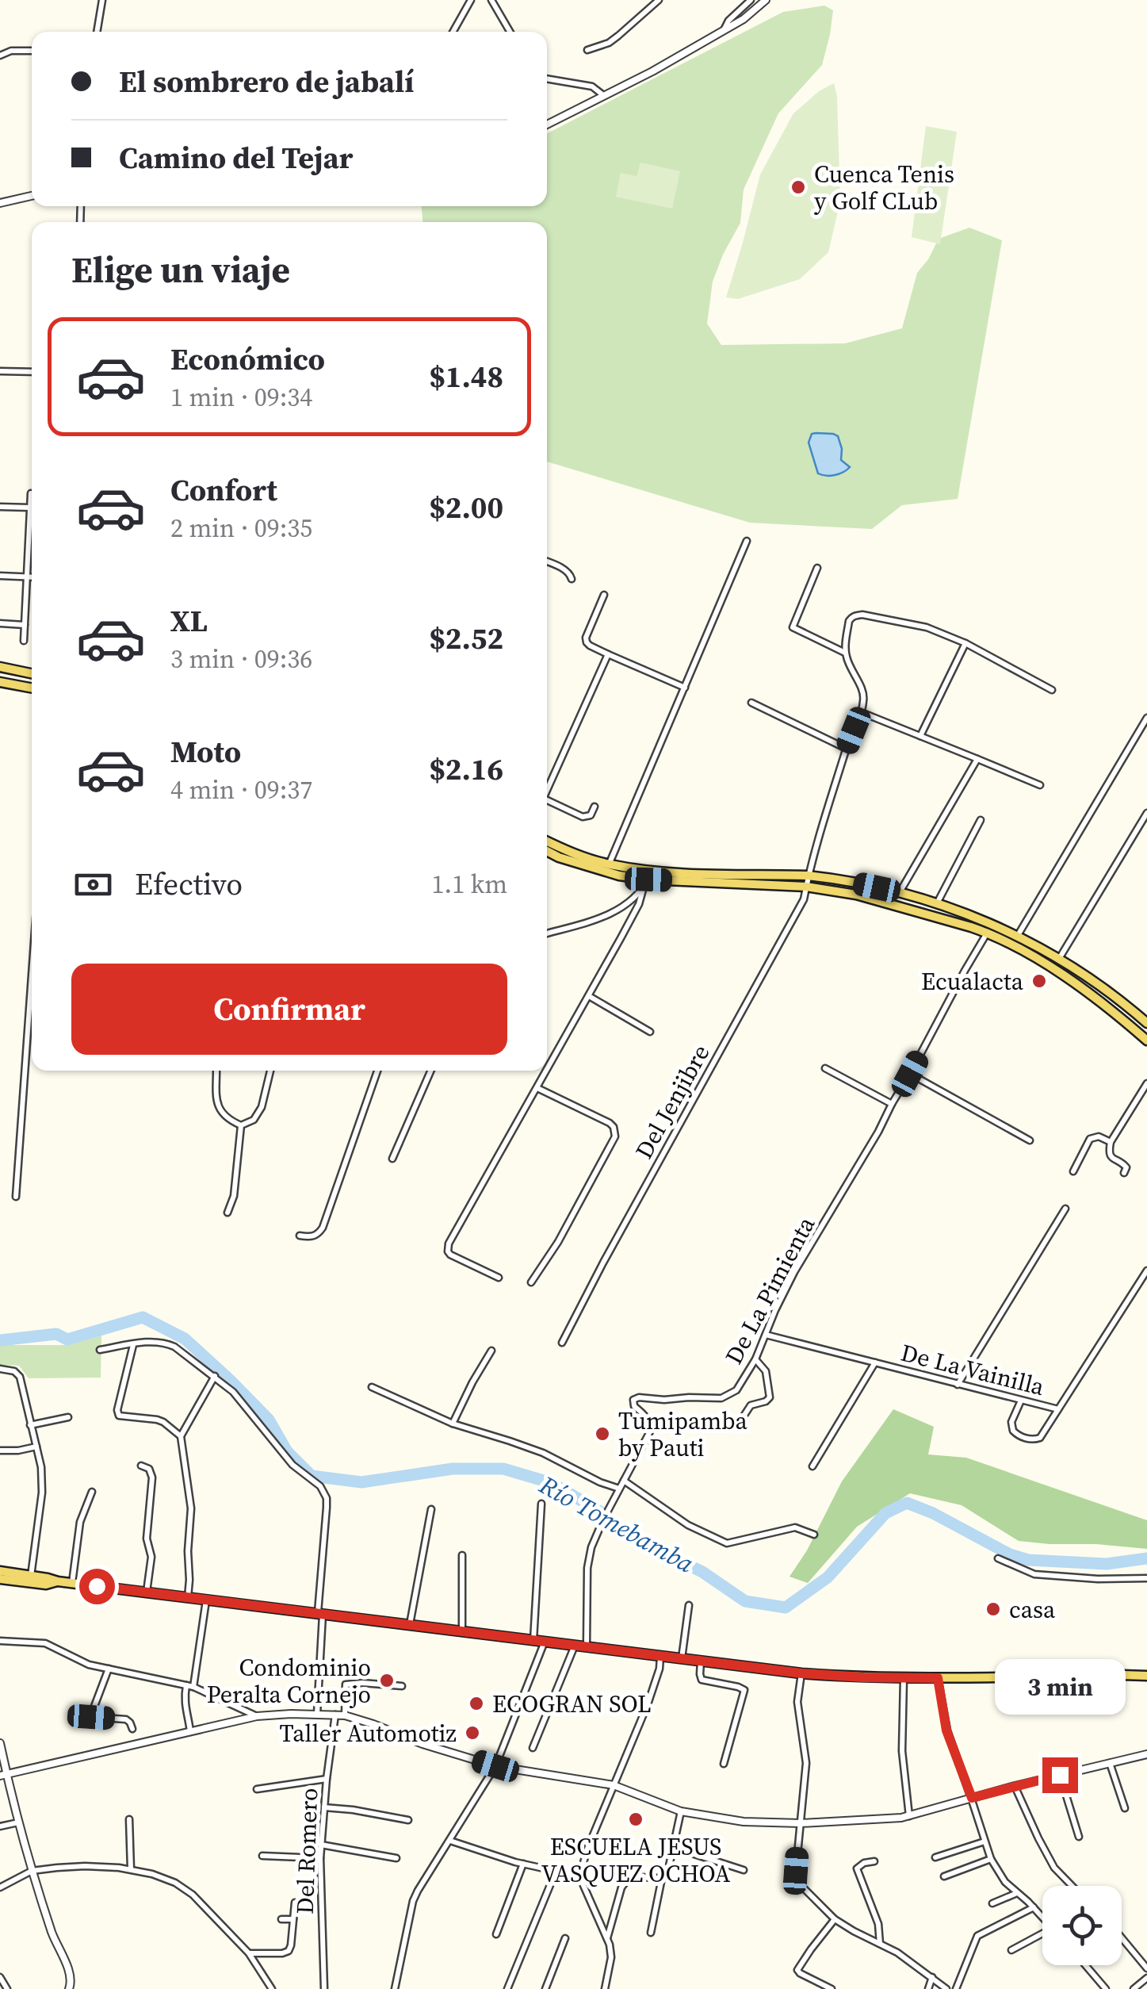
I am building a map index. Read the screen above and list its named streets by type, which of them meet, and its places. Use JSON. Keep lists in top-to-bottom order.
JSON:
{
  "streets": {
    "street": [
      "Del Jenjibre",
      "De La Pimienta",
      "De La Vainilla",
      "Del Romero"
    ]
  },
  "crossings": [
    ["De La Pimienta", "De La Vainilla"]
  ],
  "water": ["Río Tomebamba"],
  "places": [
    "Cuenca Tenis y Golf CLub",
    "Ecualacta",
    "Tumipamba by Pauti",
    "casa",
    "Condominio Peralta Cornejo",
    "ECOGRAN SOL",
    "Taller Automotiz",
    "ESCUELA JESUS VASQUEZ OCHOA"
  ],
  "page": {
    "banner": ["El sombrero de jabalí", "Camino del Tejar"],
    "heading": "Elige un viaje",
    "list": [
      {
        "name": "Económico",
        "note": "1 min · 09:34",
        "value": "$1.48"
      },
      {
        "name": "Confort",
        "note": "2 min · 09:35",
        "value": "$2.00"
      },
      {
        "name": "XL",
        "note": "3 min · 09:36",
        "value": "$2.52"
      },
      {
        "name": "Moto",
        "note": "4 min · 09:37",
        "value": "$2.16"
      }
    ],
    "pay": ["Efectivo", "1.1 km"],
    "buttons": "Confirmar",
    "bubble": "3 min"
  }
}
